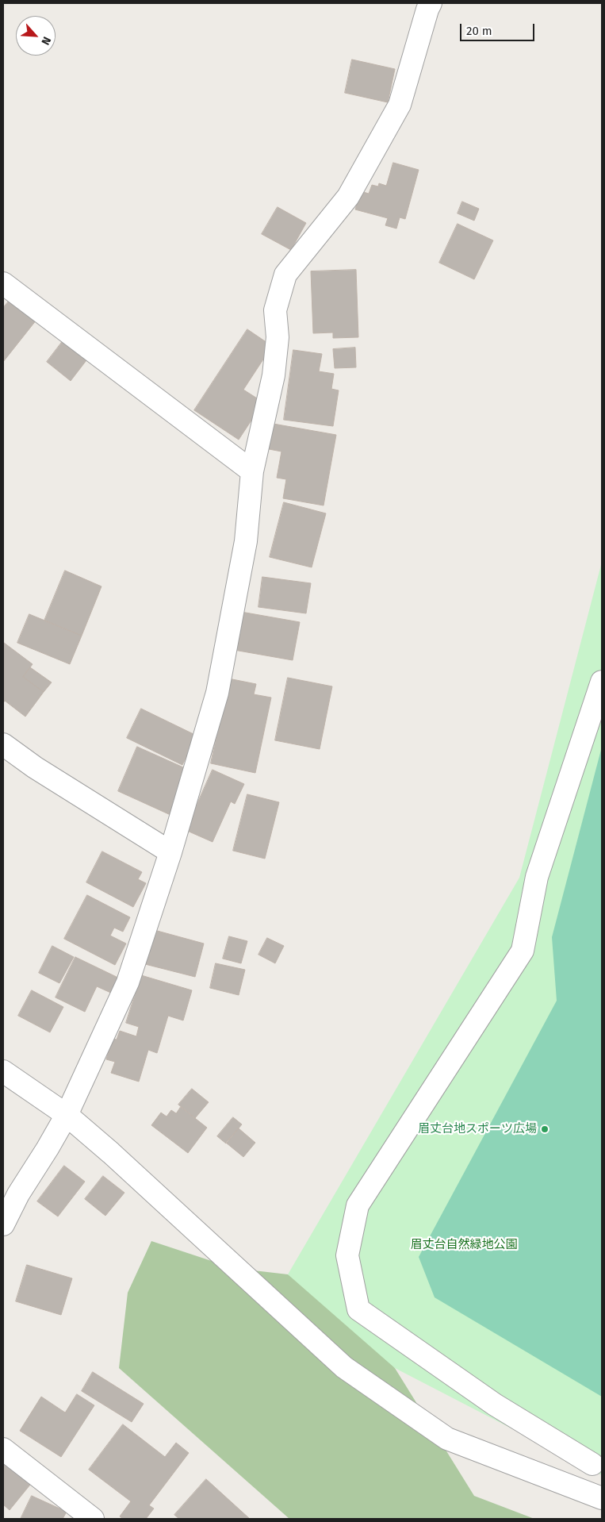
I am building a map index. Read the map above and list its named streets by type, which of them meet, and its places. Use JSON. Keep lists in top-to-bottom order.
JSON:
{
  "parks": ["眉丈台自然緑地公園"],
  "places": ["眉丈台地スポーツ広場"],
  "scale_bar": "20 m",
  "north": "bottom right"
}
